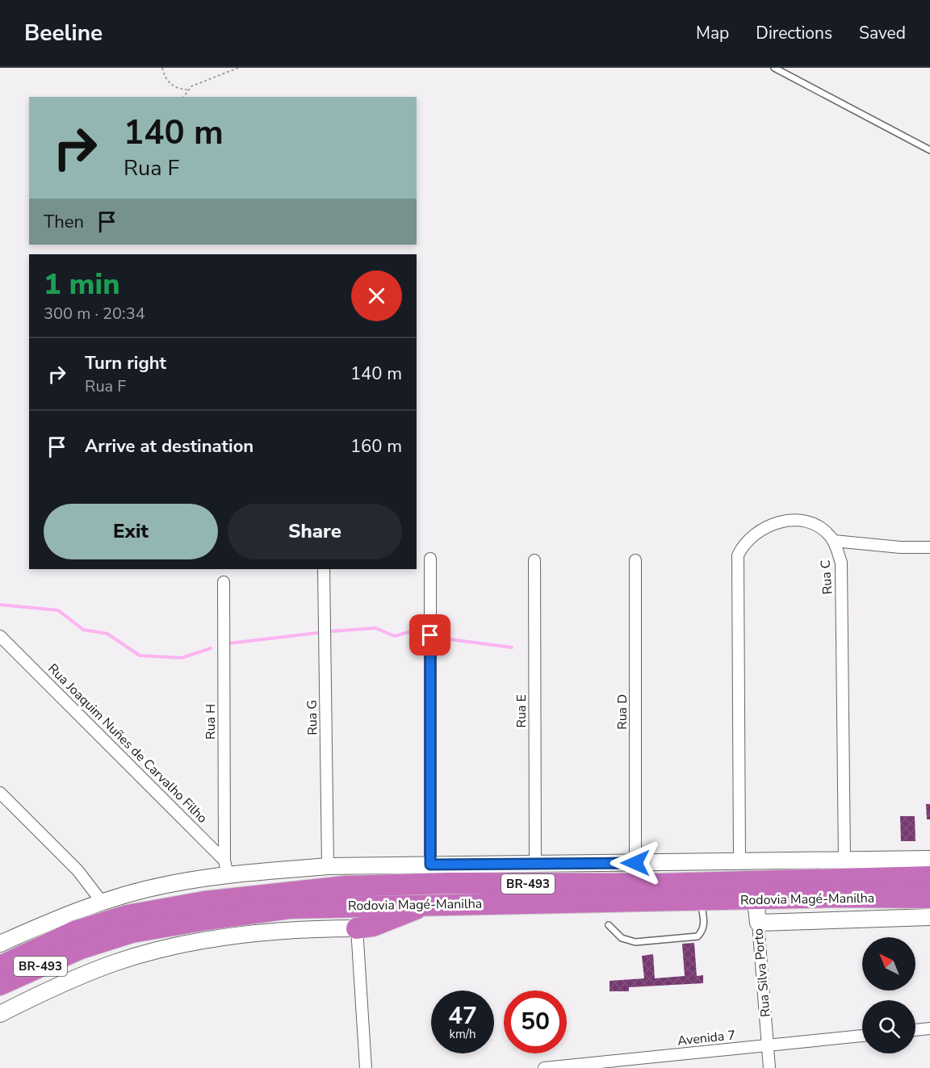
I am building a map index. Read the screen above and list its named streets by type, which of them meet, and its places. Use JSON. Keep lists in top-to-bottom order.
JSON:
{
  "streets": {
    "highway": ["BR-493", "Rodovia Magé-Manilha"],
    "main road": ["Rua Silva Porto"],
    "street": [
      "Rua C",
      "Rua E",
      "Rua D",
      "Rua G",
      "Rua H",
      "Rua Joaquim Nuñes de Carvalho Filho",
      "Avenida 7"
    ]
  },
  "crossings": [
    ["Rua H", "Rua Joaquim Nuñes de Carvalho Filho"],
    ["Rodovia Magé-Manilha", "Rua Silva Porto"],
    ["Rua Silva Porto", "Avenida 7"]
  ],
  "north": "top left",
  "page": {
    "header": "Beeline",
    "nav": ["Map", "Directions", "Saved"],
    "turn": ["140 m", "Rua F"],
    "then": "Then",
    "heading": ["1 min", "300 m · 20:34"],
    "list": [
      {
        "name": "Turn right",
        "note": "Rua F",
        "value": "140 m"
      },
      {
        "name": "Arrive at destination",
        "value": "160 m"
      }
    ],
    "buttons": ["Exit", "Share"],
    "speed": "47 km/h",
    "limit": "50"
  }
}
